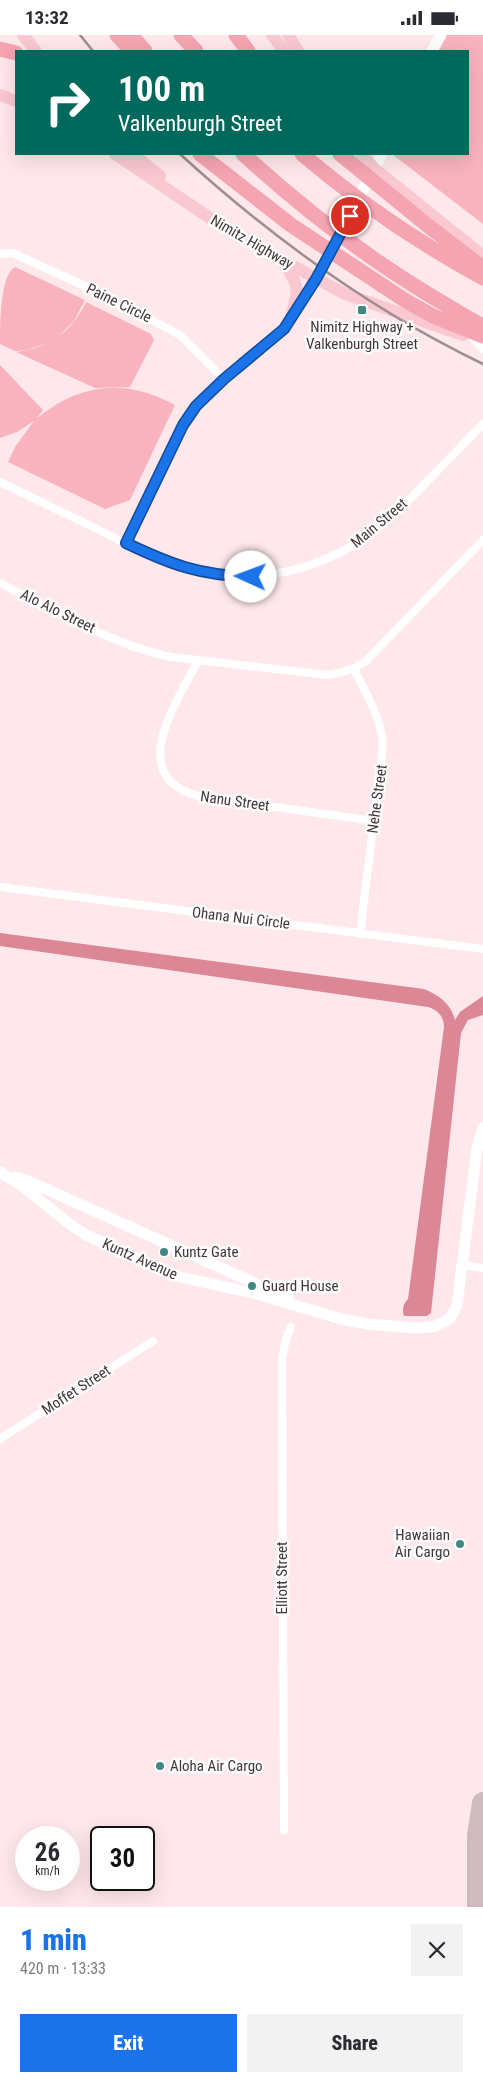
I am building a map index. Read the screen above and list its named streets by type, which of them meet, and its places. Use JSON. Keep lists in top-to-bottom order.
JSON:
{
  "streets": {
    "main road": ["Nimitz Highway"],
    "street": [
      "Paine Circle",
      "Main Street",
      "Alo Alo Street",
      "Nehe Street",
      "Nanu Street",
      "Ohana Nui Circle",
      "Kuntz Avenue",
      "Moffet Street",
      "Elliott Street"
    ]
  },
  "crossings": [
    ["Alo Alo Street", "Nanu Street"],
    ["Nehe Street", "Nanu Street"],
    ["Nehe Street", "Ohana Nui Circle"]
  ],
  "places": {
    "transit": ["Nimitz Highway + Valkenburgh Street"],
    "other": [
      "Kuntz Gate",
      "Guard House",
      "Hawaiian Air Cargo",
      "Aloha Air Cargo"
    ]
  },
  "page": {
    "status": "13:32",
    "turn": ["100 m", "Valkenburgh Street"],
    "speed": "26 km/h",
    "limit": "30",
    "heading": ["1 min", "420 m · 13:33"],
    "buttons": ["Exit", "Share"]
  }
}
